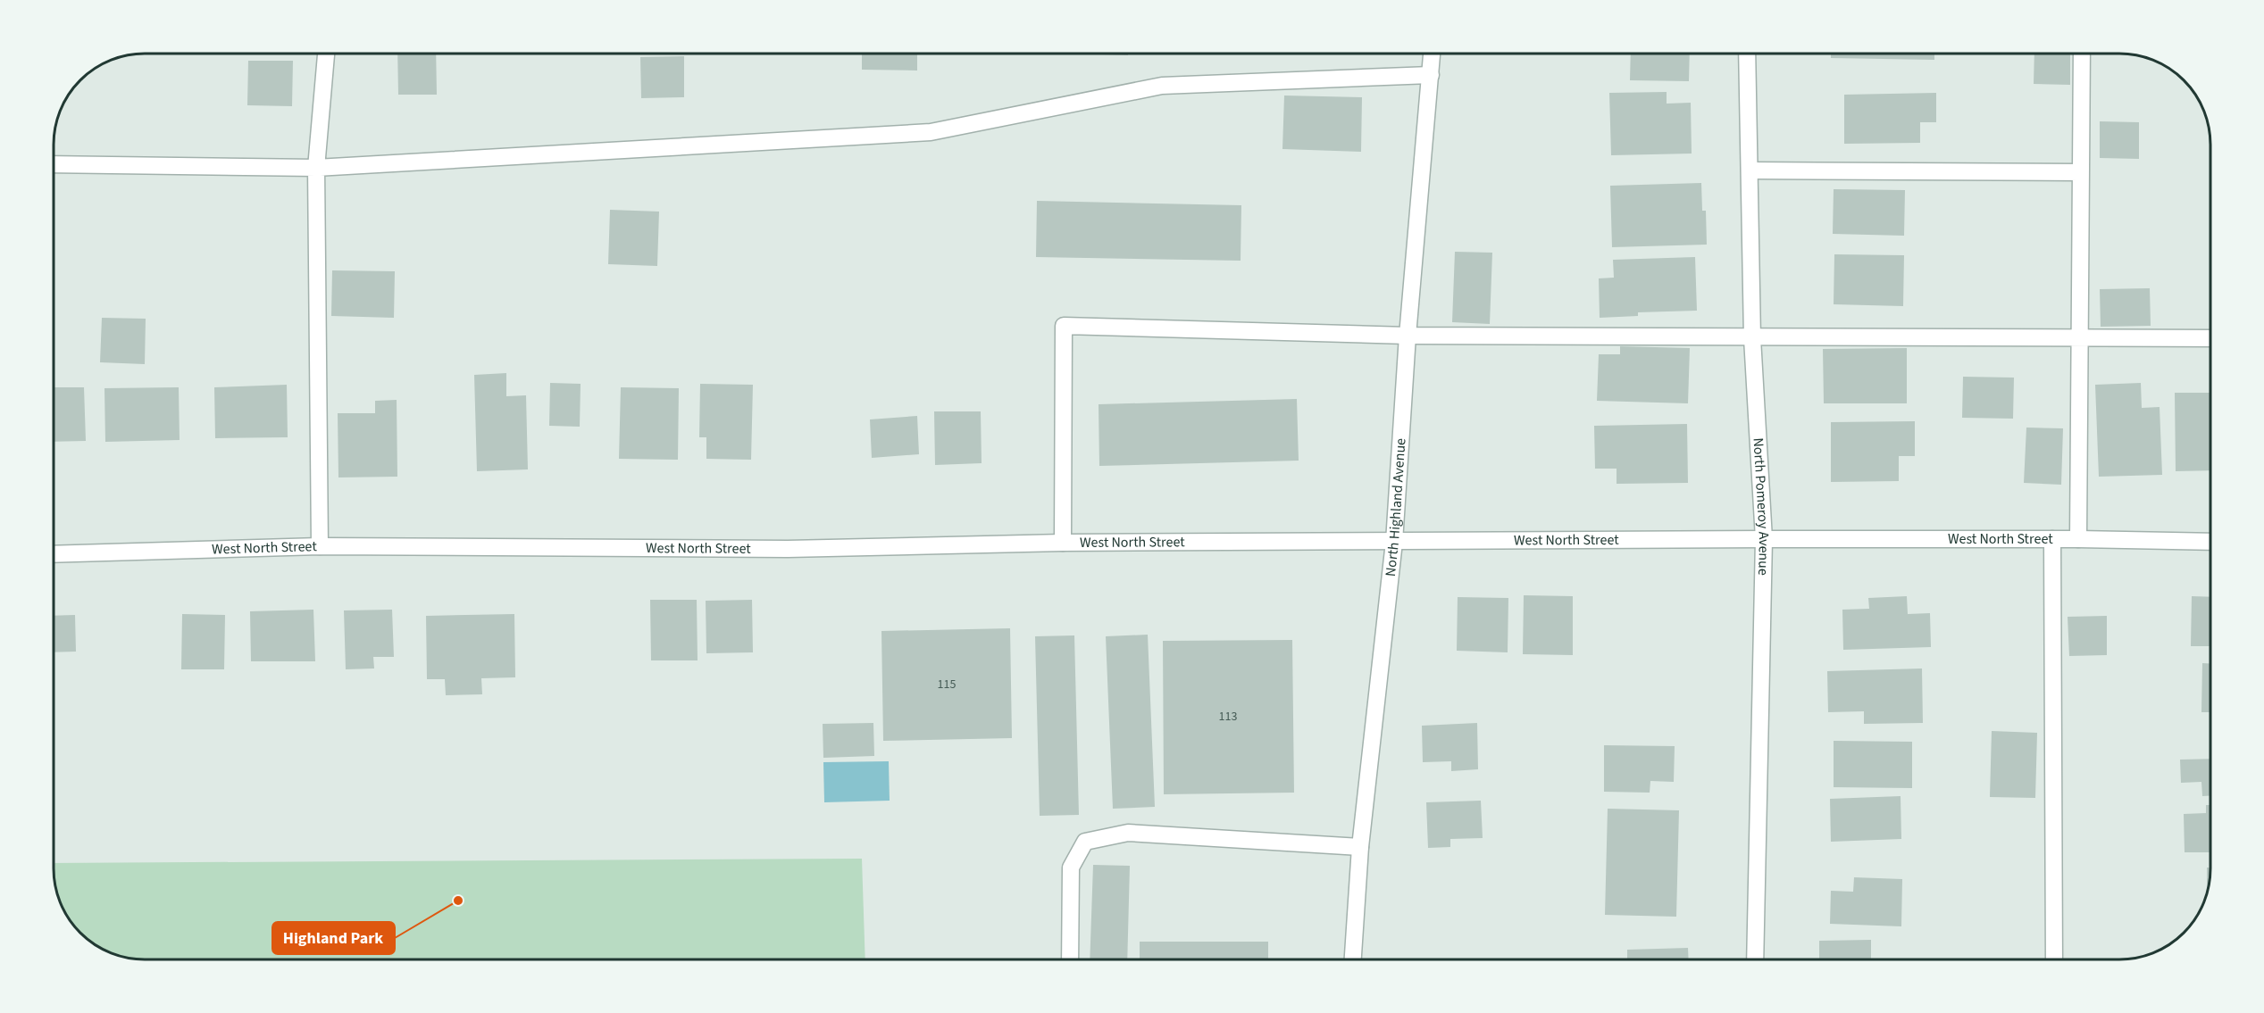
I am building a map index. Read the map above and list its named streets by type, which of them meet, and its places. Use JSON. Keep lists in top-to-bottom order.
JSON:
{
  "streets": {
    "street": ["North Pomeroy Avenue", "North Highland Avenue", "West North Street"]
  },
  "crossings": [
    ["North Pomeroy Avenue", "West North Street"],
    ["North Highland Avenue", "West North Street"]
  ],
  "places": ["Highland Park"],
  "house_numbers": ["115", "113"]
}
